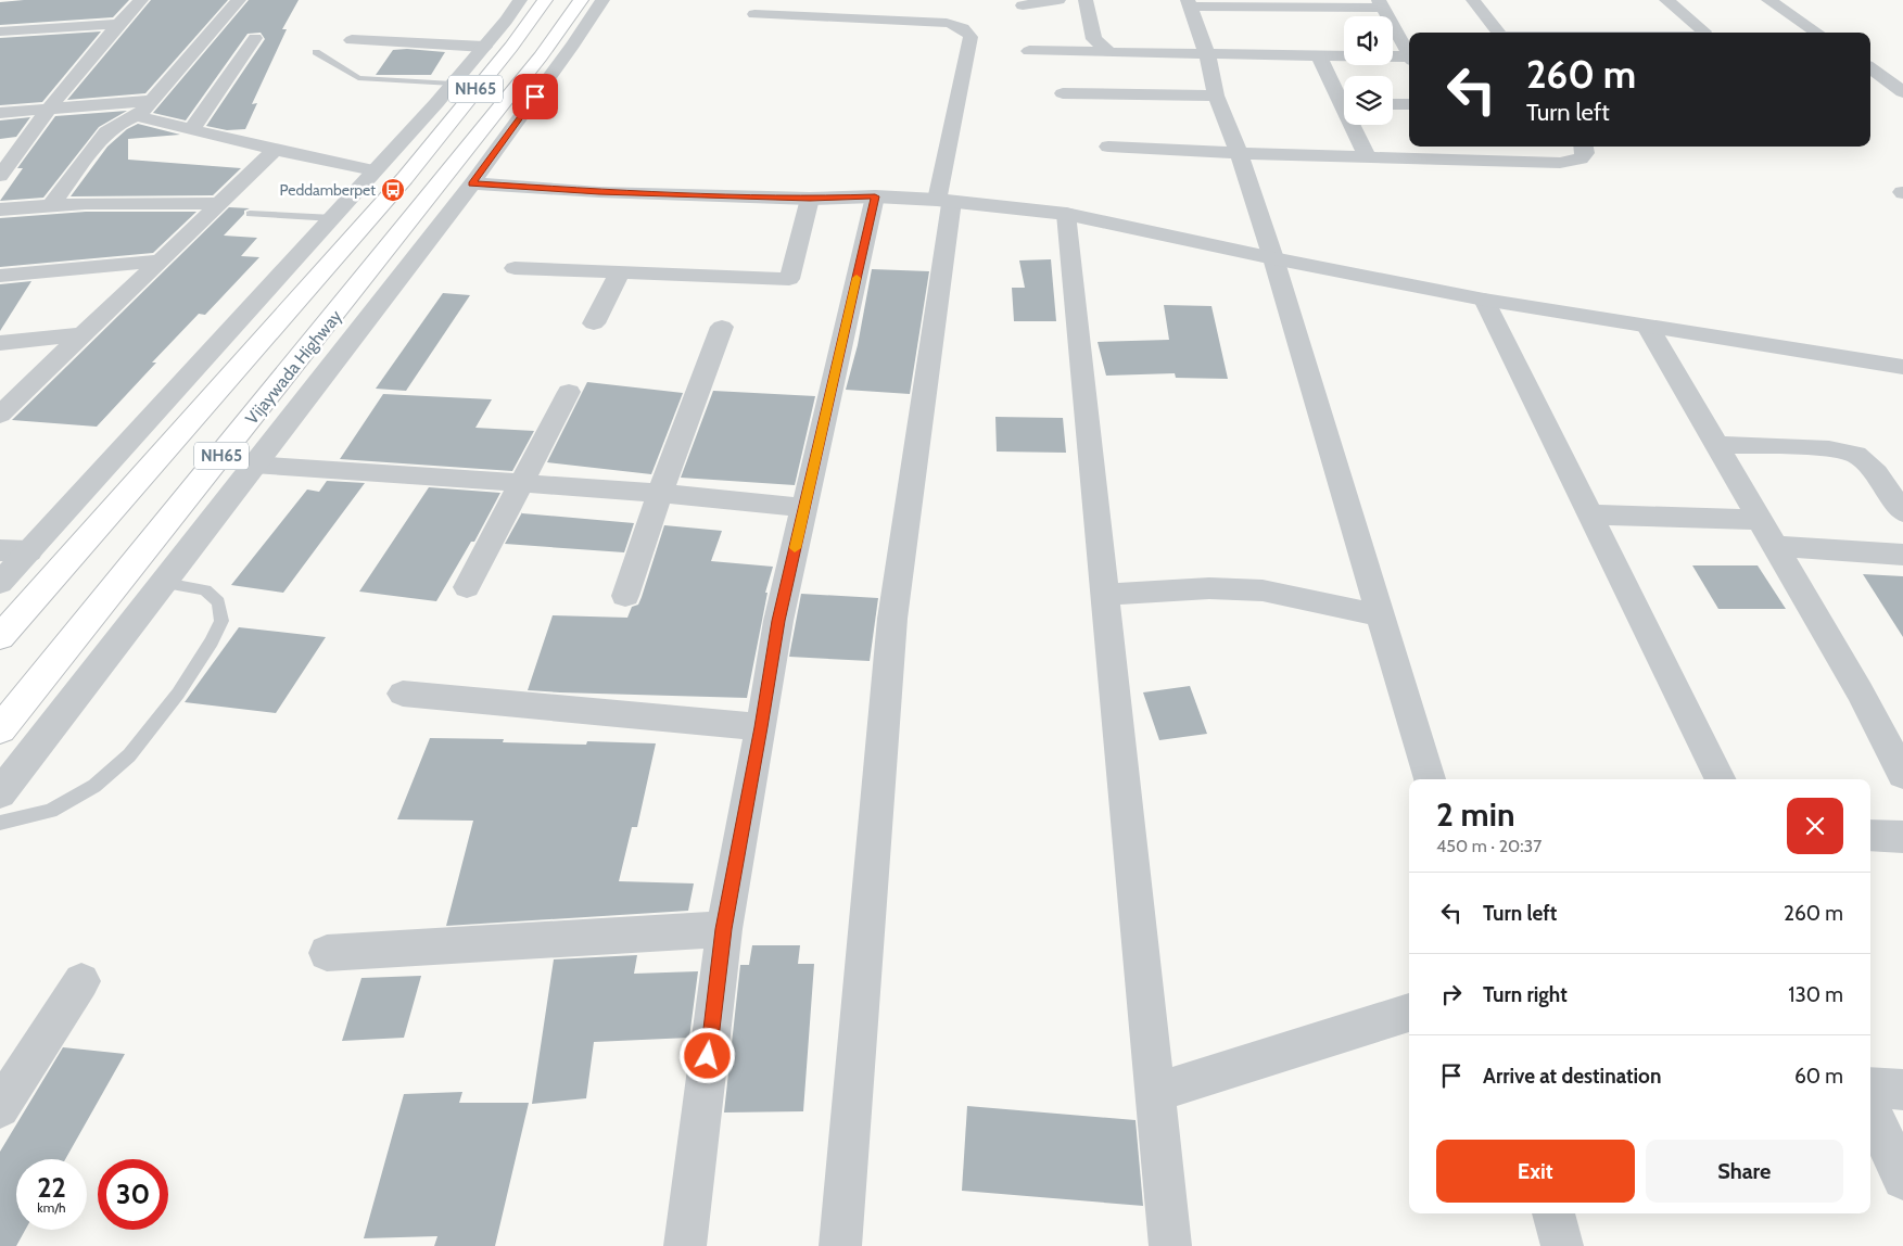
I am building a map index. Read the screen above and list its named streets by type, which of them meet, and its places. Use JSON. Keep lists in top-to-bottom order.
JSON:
{
  "streets": {
    "highway": ["NH65", "Vijaywada Highway"]
  },
  "places": {
    "bus stop": ["Peddamberpet"]
  },
  "page": {
    "turn": ["260 m", "Turn left"],
    "heading": ["2 min", "450 m · 20:37"],
    "list": [
      {
        "name": "Turn left",
        "value": "260 m"
      },
      {
        "name": "Turn right",
        "value": "130 m"
      },
      {
        "name": "Arrive at destination",
        "value": "60 m"
      }
    ],
    "buttons": ["Exit", "Share"],
    "speed": "22 km/h",
    "limit": "30"
  }
}
